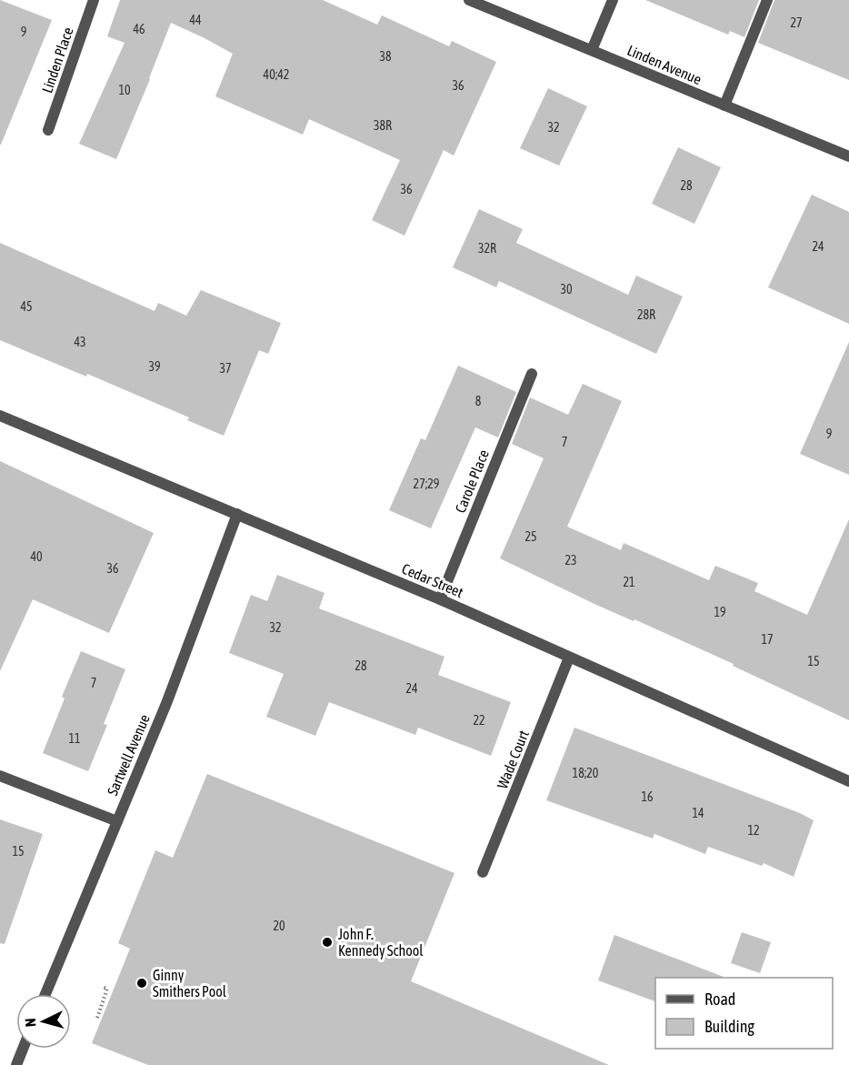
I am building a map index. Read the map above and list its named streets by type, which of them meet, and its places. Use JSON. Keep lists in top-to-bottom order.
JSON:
{
  "streets": {
    "street": [
      "Linden Place",
      "Linden Avenue",
      "Carole Place",
      "Cedar Street",
      "Sartwell Avenue",
      "Wade Court"
    ]
  },
  "crossings": [
    ["Carole Place", "Cedar Street"],
    ["Cedar Street", "Sartwell Avenue"],
    ["Cedar Street", "Wade Court"]
  ],
  "places": ["John F. Kennedy School", "Ginny Smithers Pool"],
  "house_numbers": [
    "44",
    "27",
    "46",
    "9",
    "38",
    "40;42",
    "36",
    "10",
    "38R",
    "32",
    "28",
    "36",
    "24",
    "32R",
    "30",
    "45",
    "28R",
    "43",
    "39",
    "37",
    "8",
    "9",
    "7",
    "27;29",
    "25",
    "40",
    "23",
    "36",
    "21",
    "19",
    "32",
    "17",
    "15",
    "28",
    "7",
    "24",
    "22",
    "11",
    "18;20",
    "16",
    "14",
    "12",
    "15",
    "20"
  ],
  "legend": ["Road", "Building"],
  "north": "left"
}
